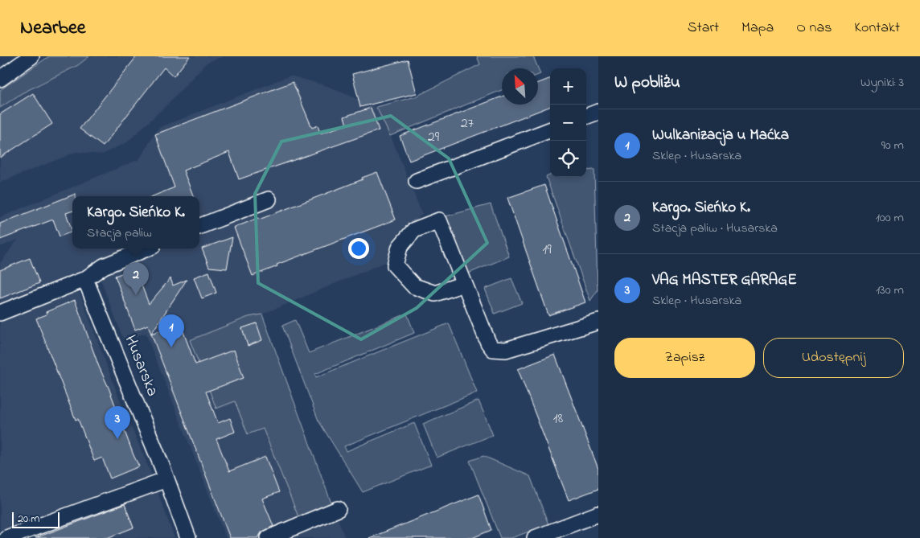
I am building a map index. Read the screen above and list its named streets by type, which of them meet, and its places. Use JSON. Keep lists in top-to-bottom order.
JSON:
{
  "streets": {
    "street": ["Husarska"]
  },
  "house_numbers": [
    "27",
    "29",
    "19",
    "18"
  ],
  "scale_bar": "20 m",
  "north": "top left",
  "page": {
    "header": "Nearbee",
    "nav": [
      "Start",
      "Mapa",
      "O nas",
      "Kontakt"
    ],
    "heading": ["W pobliżu", "Wyniki: 3"],
    "map_buttons": ["+", "−"],
    "list": [
      {
        "mark": "1",
        "name": "Wulkanizacja u Maćka",
        "note": "Sklep · Husarska",
        "value": "90 m"
      },
      {
        "mark": "2",
        "name": "Kargo. Sieńko K.",
        "note": "Stacja paliw · Husarska",
        "value": "100 m"
      },
      {
        "mark": "3",
        "name": "VAG MASTER GARAGE",
        "note": "Sklep · Husarska",
        "value": "130 m"
      }
    ],
    "popup": ["Kargo. Sieńko K.", "Stacja paliw"],
    "pins": ["2", "1", "3"],
    "buttons": ["Zapisz", "Udostępnij"],
    "scale": "20 m"
  }
}
